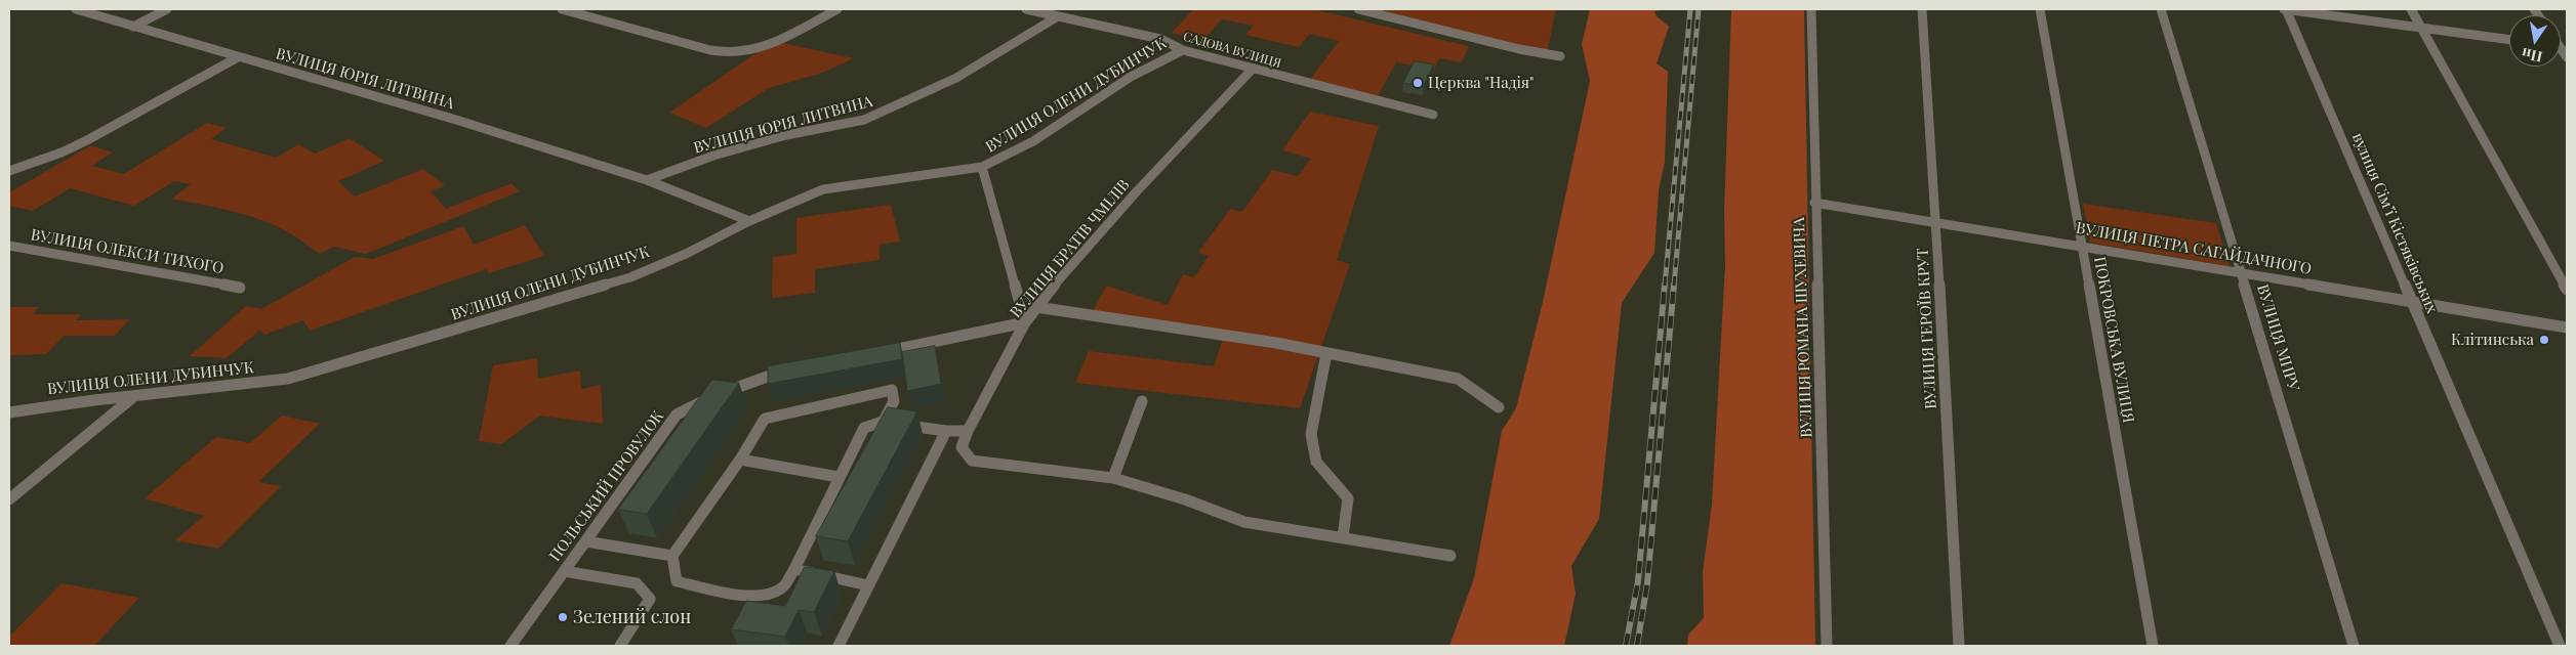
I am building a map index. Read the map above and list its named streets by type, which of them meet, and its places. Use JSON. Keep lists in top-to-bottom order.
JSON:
{
  "streets": {
    "street": [
      "САДОВА ВУЛИЦЯ",
      "ВУЛИЦЯ ЮРІЯ ЛИТВИНА",
      "ВУЛИЦЯ ОЛЕНИ ДУБИНЧУК",
      "вулиця Сімʼї Кістяківських",
      "ВУЛИЦЯ БРАТІВ ЧМІЛІВ",
      "ВУЛИЦЯ ПЕТРА САГАЙДАЧНОГО",
      "ВУЛИЦЯ ОЛЕКСИ ТИХОГО",
      "ВУЛИЦЯ РОМАНА ШУХЕВИЧА",
      "ВУЛИЦЯ ГЕРОЇВ КРУТ",
      "ВУЛИЦЯ МИРУ",
      "ПОКРОВСЬКА ВУЛИЦЯ",
      "ПОЛЬСЬКИЙ ПРОВУЛОК"
    ]
  },
  "crossings": [
    ["САДОВА ВУЛИЦЯ", "ВУЛИЦЯ ЮРІЯ ЛИТВИНА"],
    ["САДОВА ВУЛИЦЯ", "ВУЛИЦЯ ОЛЕНИ ДУБИНЧУК"],
    ["САДОВА ВУЛИЦЯ", "ВУЛИЦЯ БРАТІВ ЧМІЛІВ"],
    ["ВУЛИЦЯ ЮРІЯ ЛИТВИНА", "ВУЛИЦЯ ОЛЕНИ ДУБИНЧУК"],
    ["вулиця Сімʼї Кістяківських", "ВУЛИЦЯ ПЕТРА САГАЙДАЧНОГО"],
    ["ВУЛИЦЯ ПЕТРА САГАЙДАЧНОГО", "ВУЛИЦЯ РОМАНА ШУХЕВИЧА"],
    ["ВУЛИЦЯ ПЕТРА САГАЙДАЧНОГО", "ВУЛИЦЯ ГЕРОЇВ КРУТ"],
    ["ВУЛИЦЯ ПЕТРА САГАЙДАЧНОГО", "ВУЛИЦЯ МИРУ"],
    ["ВУЛИЦЯ ПЕТРА САГАЙДАЧНОГО", "ПОКРОВСЬКА ВУЛИЦЯ"]
  ],
  "places": ["Церква \"Надія\"", "Клітинська", "Зелений слон"],
  "north": "bottom"
}
